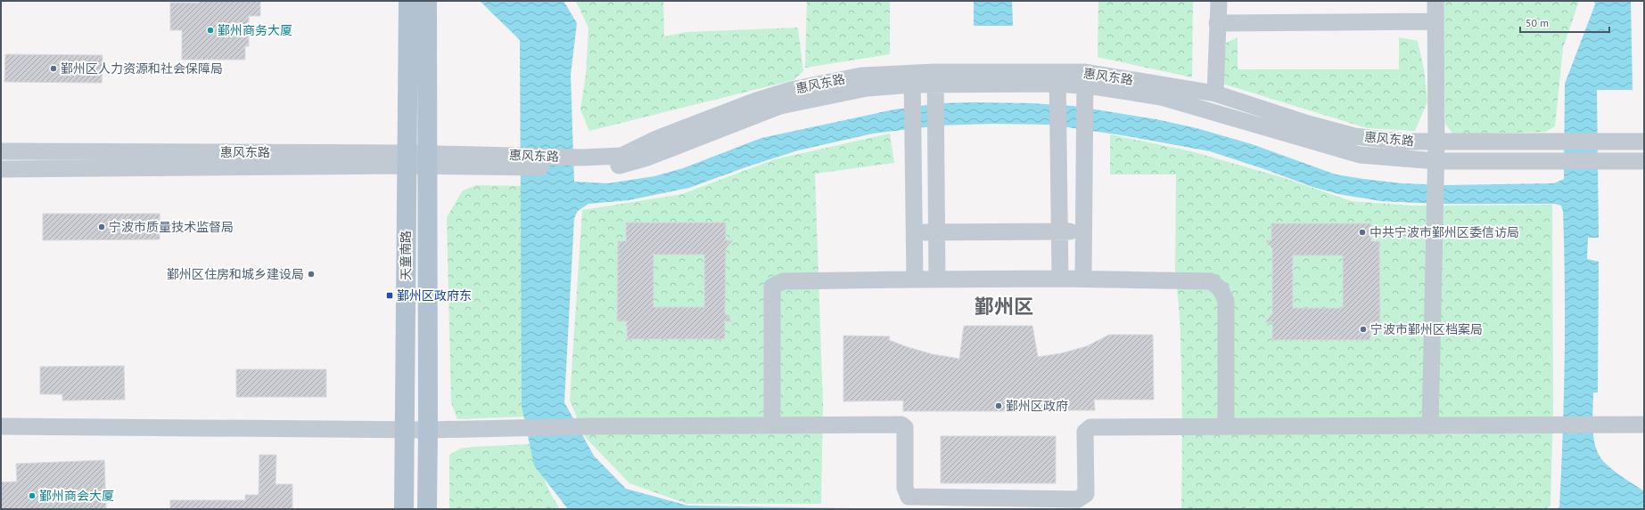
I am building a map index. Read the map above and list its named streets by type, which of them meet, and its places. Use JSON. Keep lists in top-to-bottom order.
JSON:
{
  "streets": {
    "main road": ["天童南路"],
    "street": ["惠风东路"]
  },
  "crossings": [
    ["惠风东路", "天童南路"]
  ],
  "districts": ["鄞州区"],
  "places": {
    "other": [
      "鄞州商务大厦",
      "鄞州区人力资源和社会保障局",
      "宁波市质量技术监督局",
      "中共宁波市鄞州区委信访局",
      "鄞州区住房和城乡建设局",
      "宁波市鄞州区档案局",
      "鄞州区政府",
      "鄞州商会大厦"
    ],
    "transit": ["鄞州区政府东"]
  },
  "scale_bar": "50 m"
}
